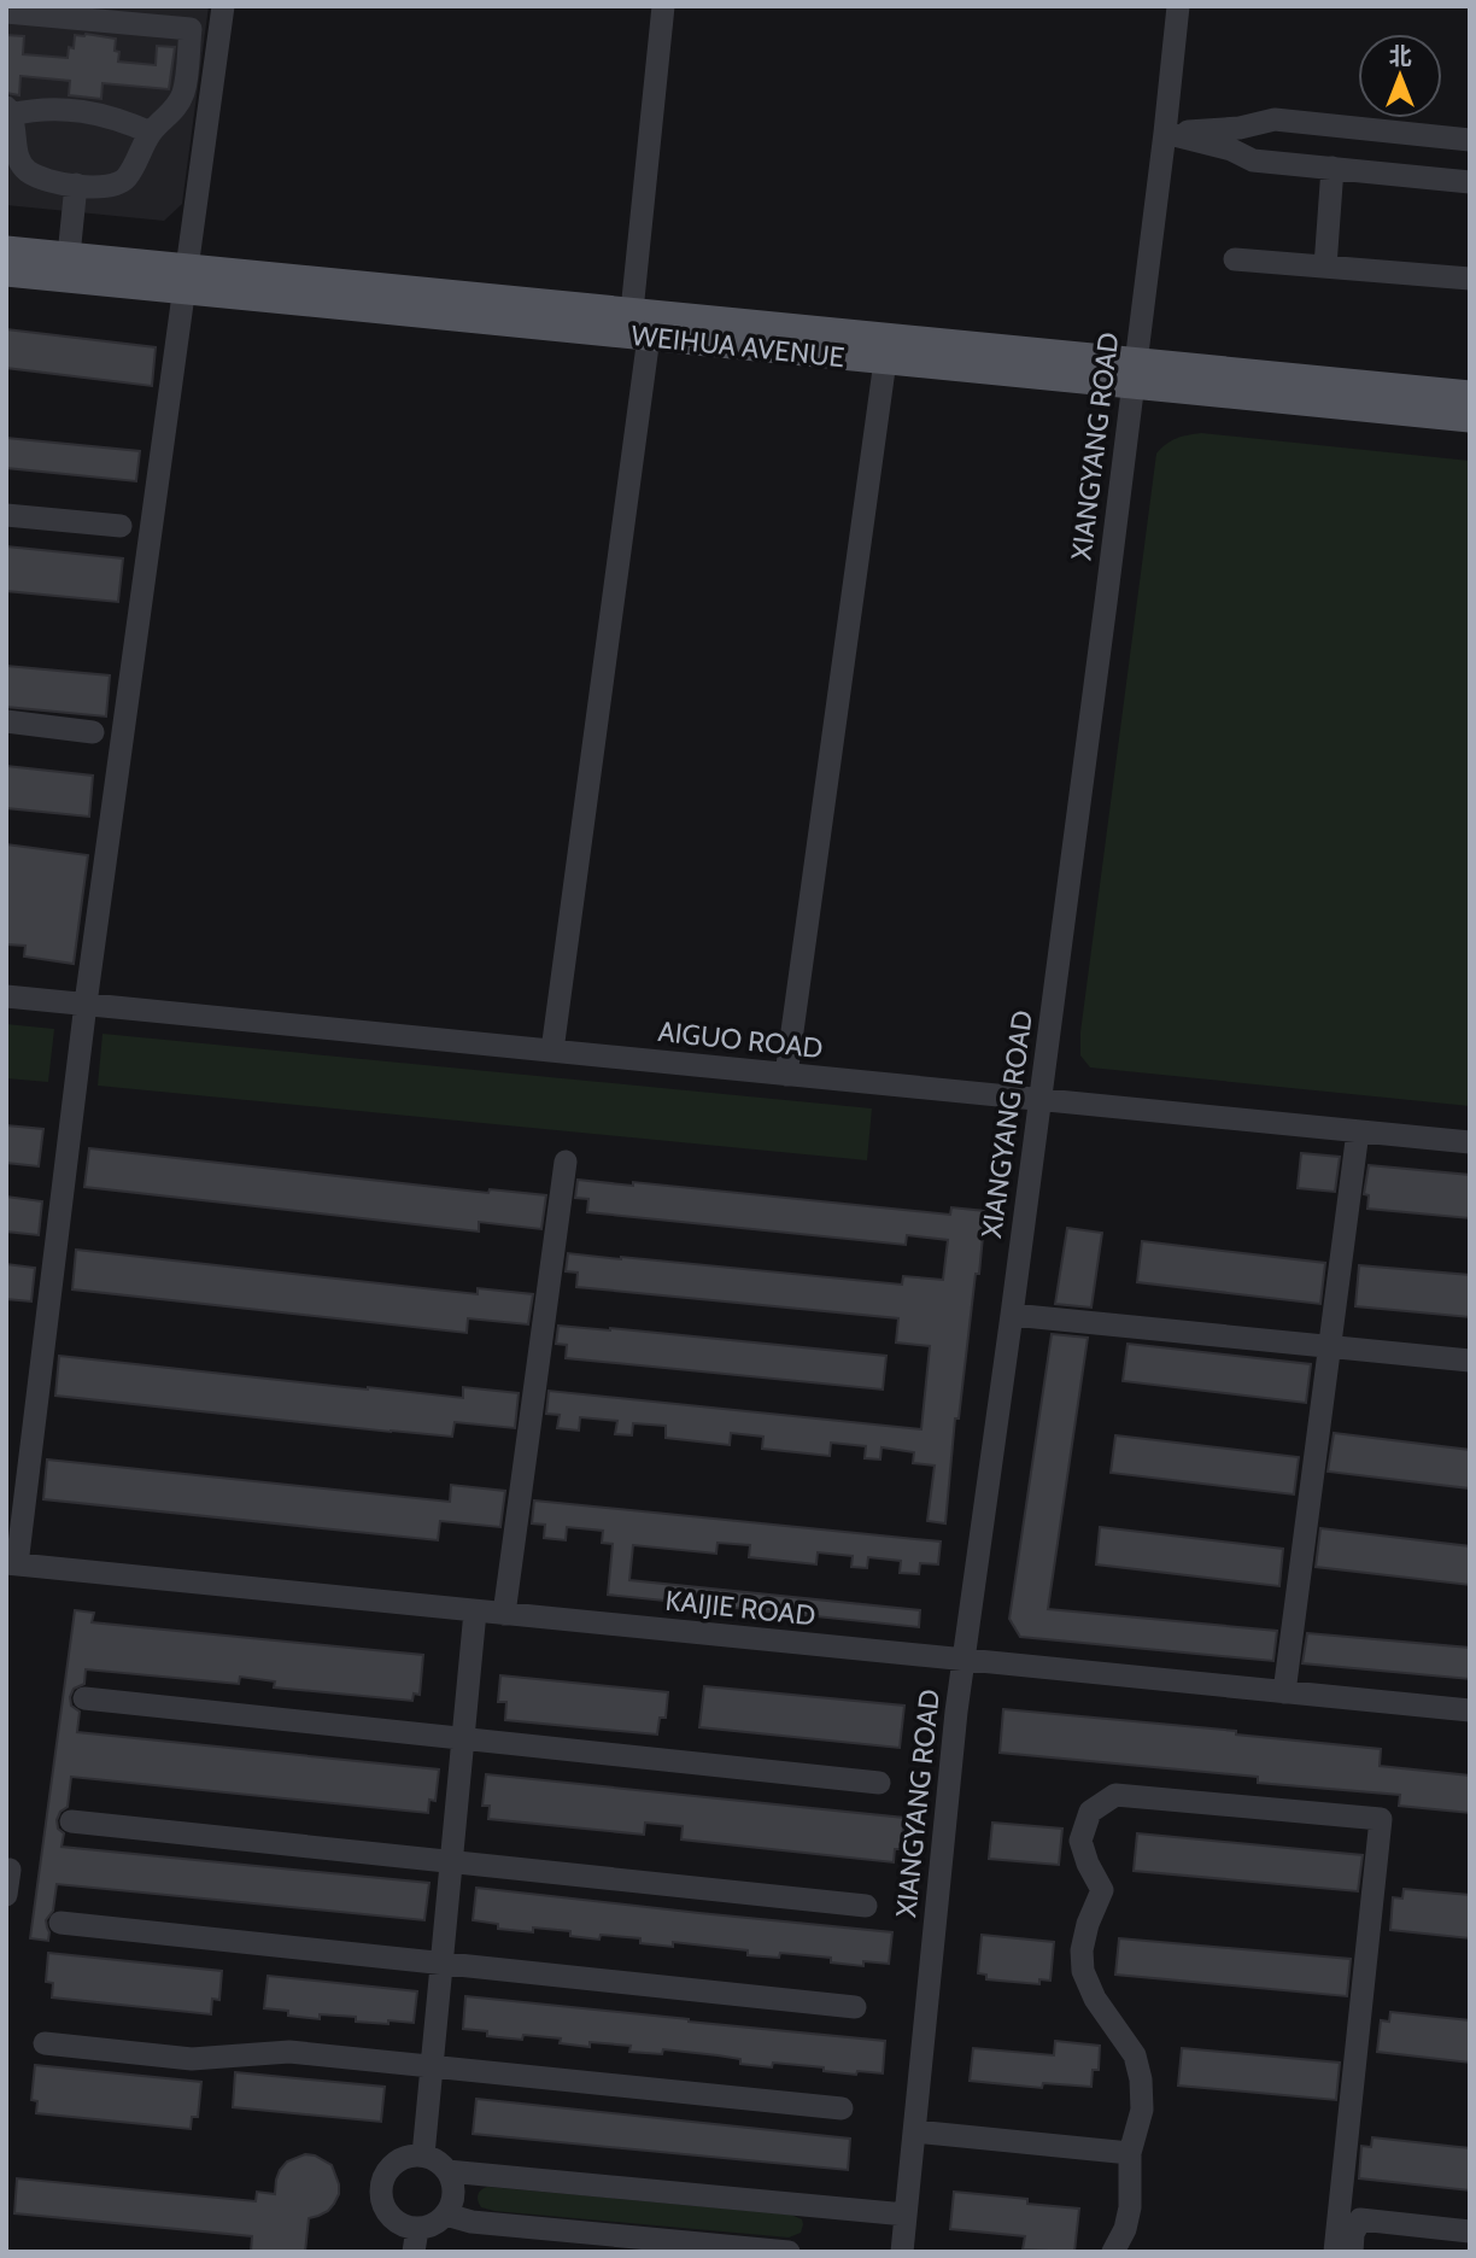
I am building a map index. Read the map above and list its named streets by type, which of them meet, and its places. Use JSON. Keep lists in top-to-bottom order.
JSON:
{
  "streets": {
    "main road": ["WEIHUA AVENUE"],
    "street": ["XIANGYANG ROAD", "AIGUO ROAD", "KAIJIE ROAD"]
  },
  "crossings": [
    ["WEIHUA AVENUE", "XIANGYANG ROAD"],
    ["XIANGYANG ROAD", "AIGUO ROAD"],
    ["XIANGYANG ROAD", "KAIJIE ROAD"]
  ],
  "north": "top"
}
